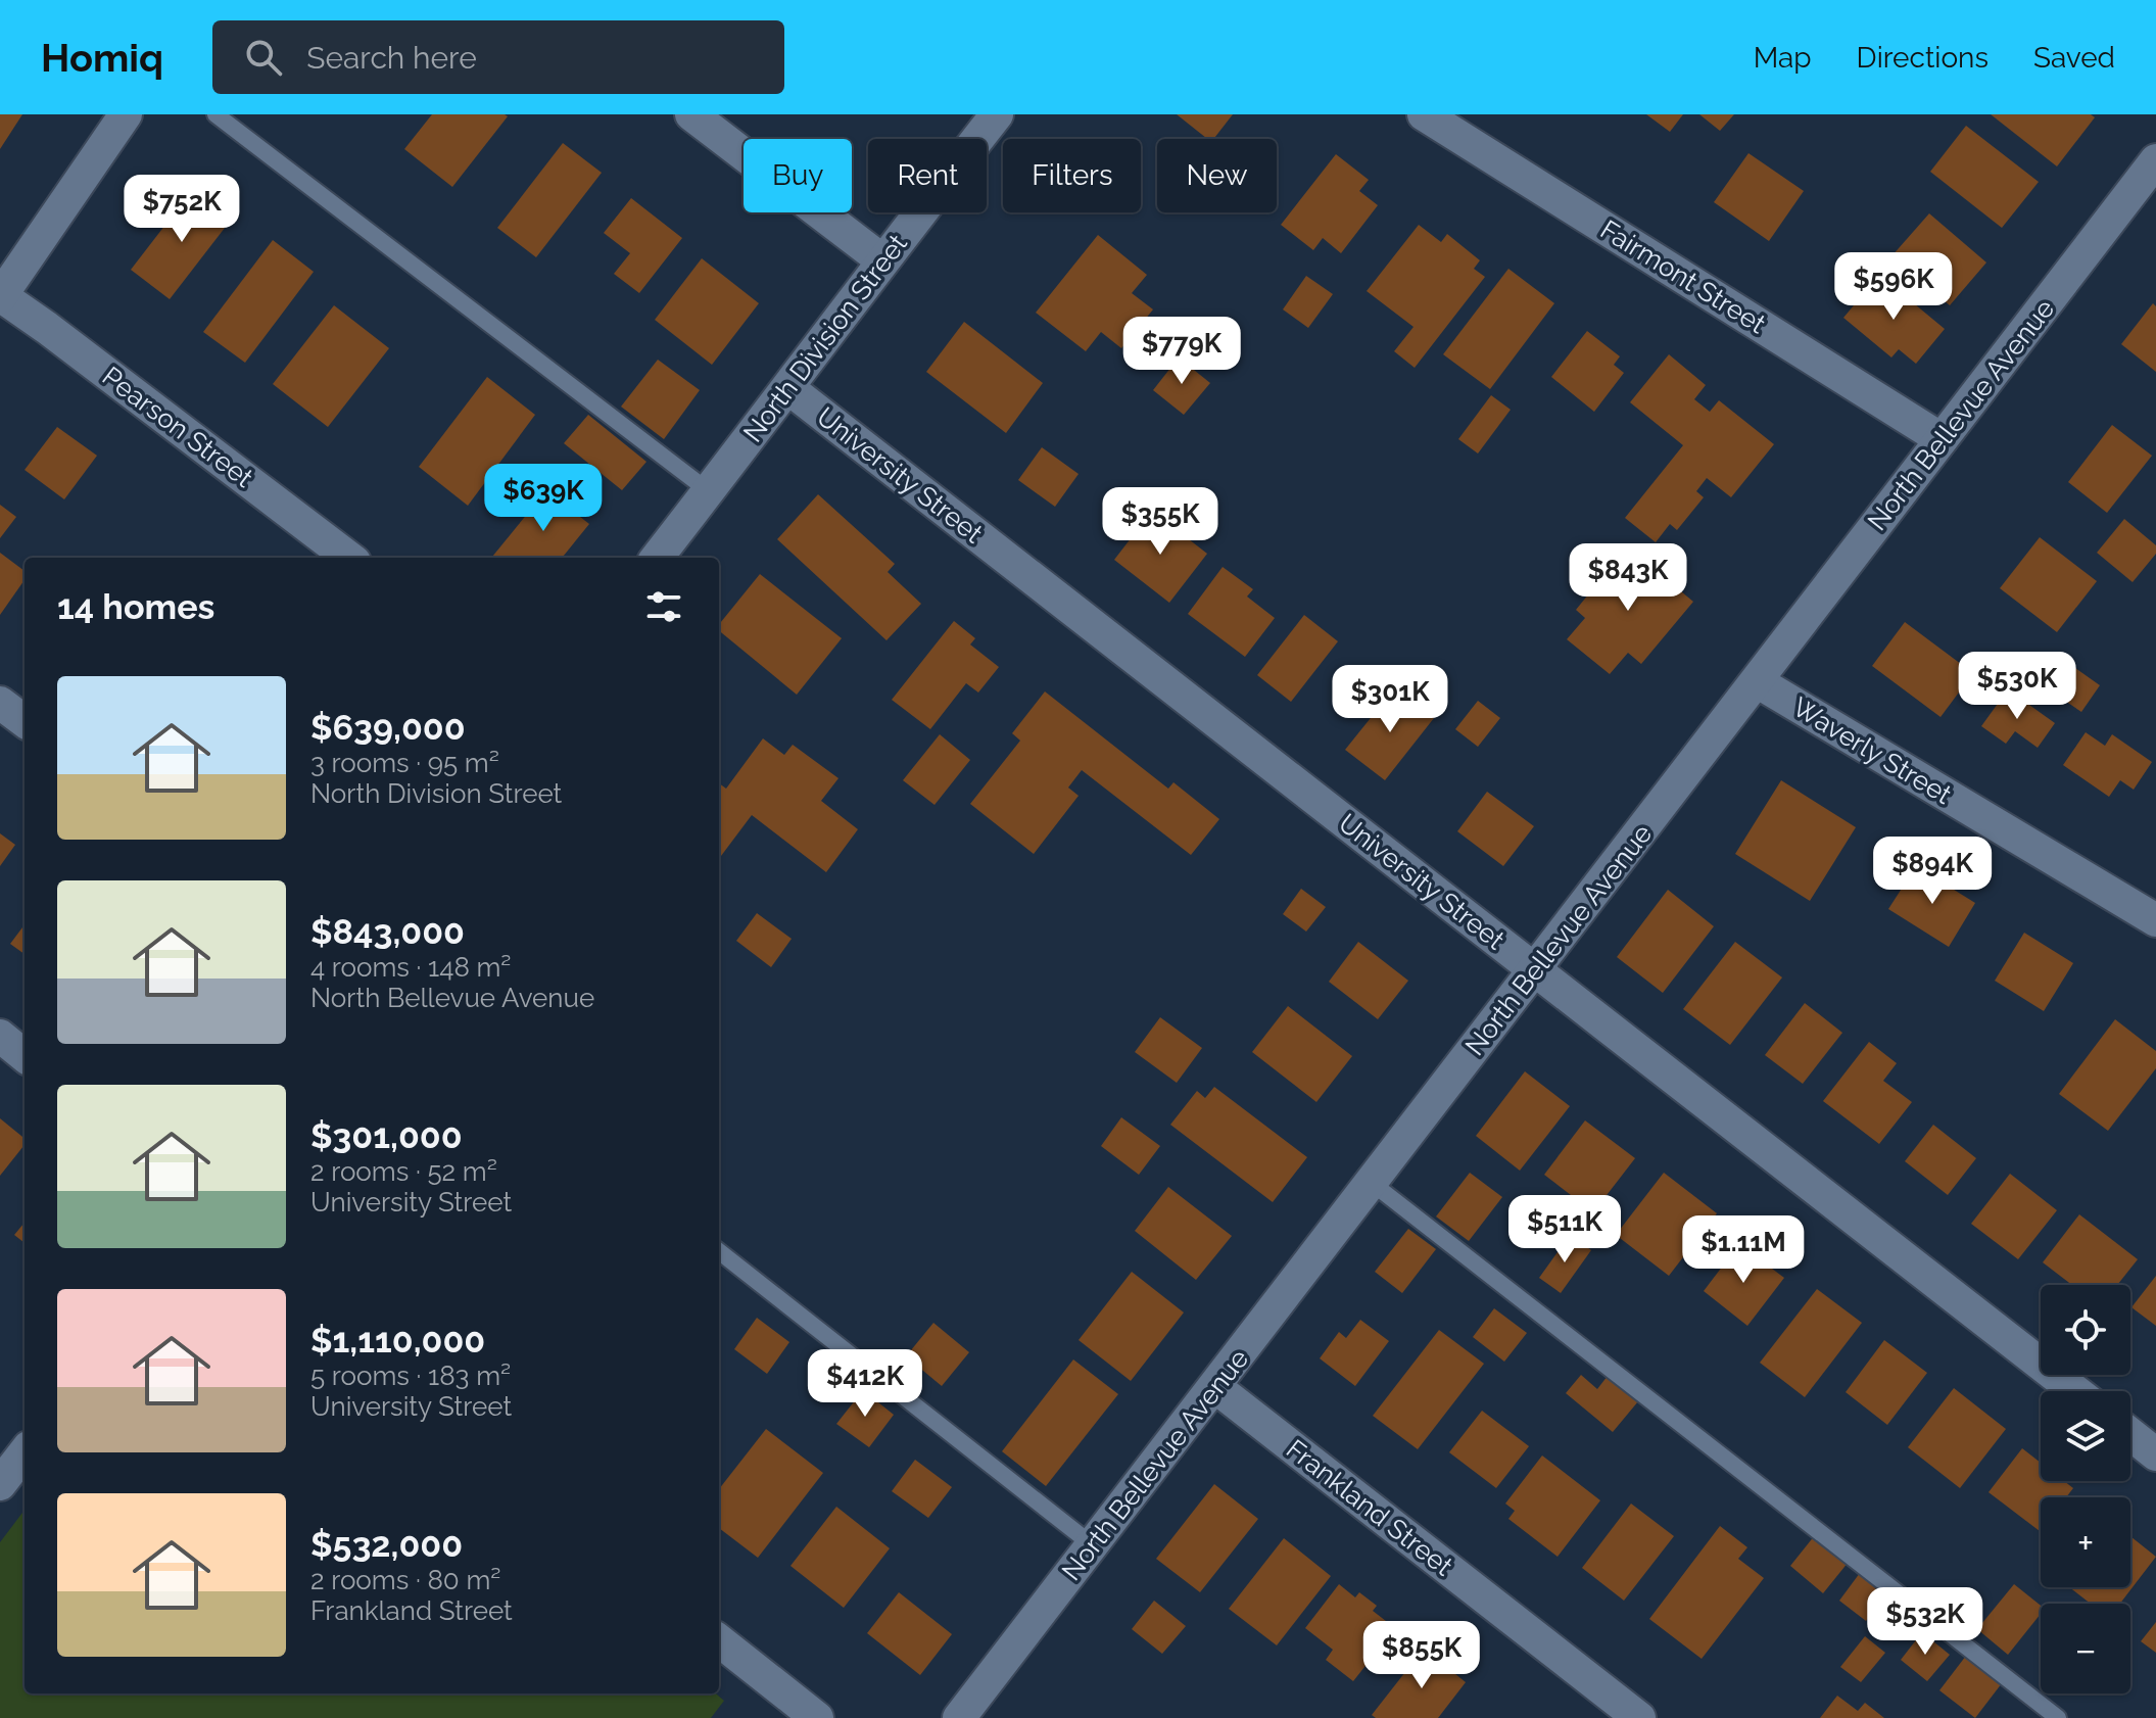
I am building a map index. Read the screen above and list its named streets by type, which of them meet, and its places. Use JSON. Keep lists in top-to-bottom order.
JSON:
{
  "streets": {
    "street": [
      "Fairmont Street",
      "North Division Street",
      "North Bellevue Avenue",
      "Pearson Street",
      "University Street",
      "Waverly Street",
      "Frankland Street"
    ]
  },
  "crossings": [
    ["Fairmont Street", "North Bellevue Avenue"],
    ["North Division Street", "University Street"],
    ["North Bellevue Avenue", "University Street"],
    ["North Bellevue Avenue", "Waverly Street"],
    ["North Bellevue Avenue", "Frankland Street"]
  ],
  "page": {
    "header": "Homiq",
    "search": "Search here",
    "nav": ["Map", "Directions", "Saved"],
    "chip": [
      "Buy",
      "Rent",
      "Filters",
      "New"
    ],
    "price": [
      "$752K",
      "$596K",
      "$779K",
      "$639K",
      "$355K",
      "$843K",
      "$530K",
      "$301K",
      "$894K",
      "$511K",
      "$1.11M",
      "$412K",
      "$532K",
      "$855K"
    ],
    "heading": "14 homes",
    "list": [
      {
        "name": "$639,000",
        "note": "3 rooms · 95 m² · North Division Street"
      },
      {
        "name": "$843,000",
        "note": "4 rooms · 148 m² · North Bellevue Avenue"
      },
      {
        "name": "$301,000",
        "note": "2 rooms · 52 m² · University Street"
      },
      {
        "name": "$1,110,000",
        "note": "5 rooms · 183 m² · University Street"
      },
      {
        "name": "$532,000",
        "note": "2 rooms · 80 m² · Frankland Street"
      }
    ],
    "map_buttons": ["+", "−"]
  }
}
